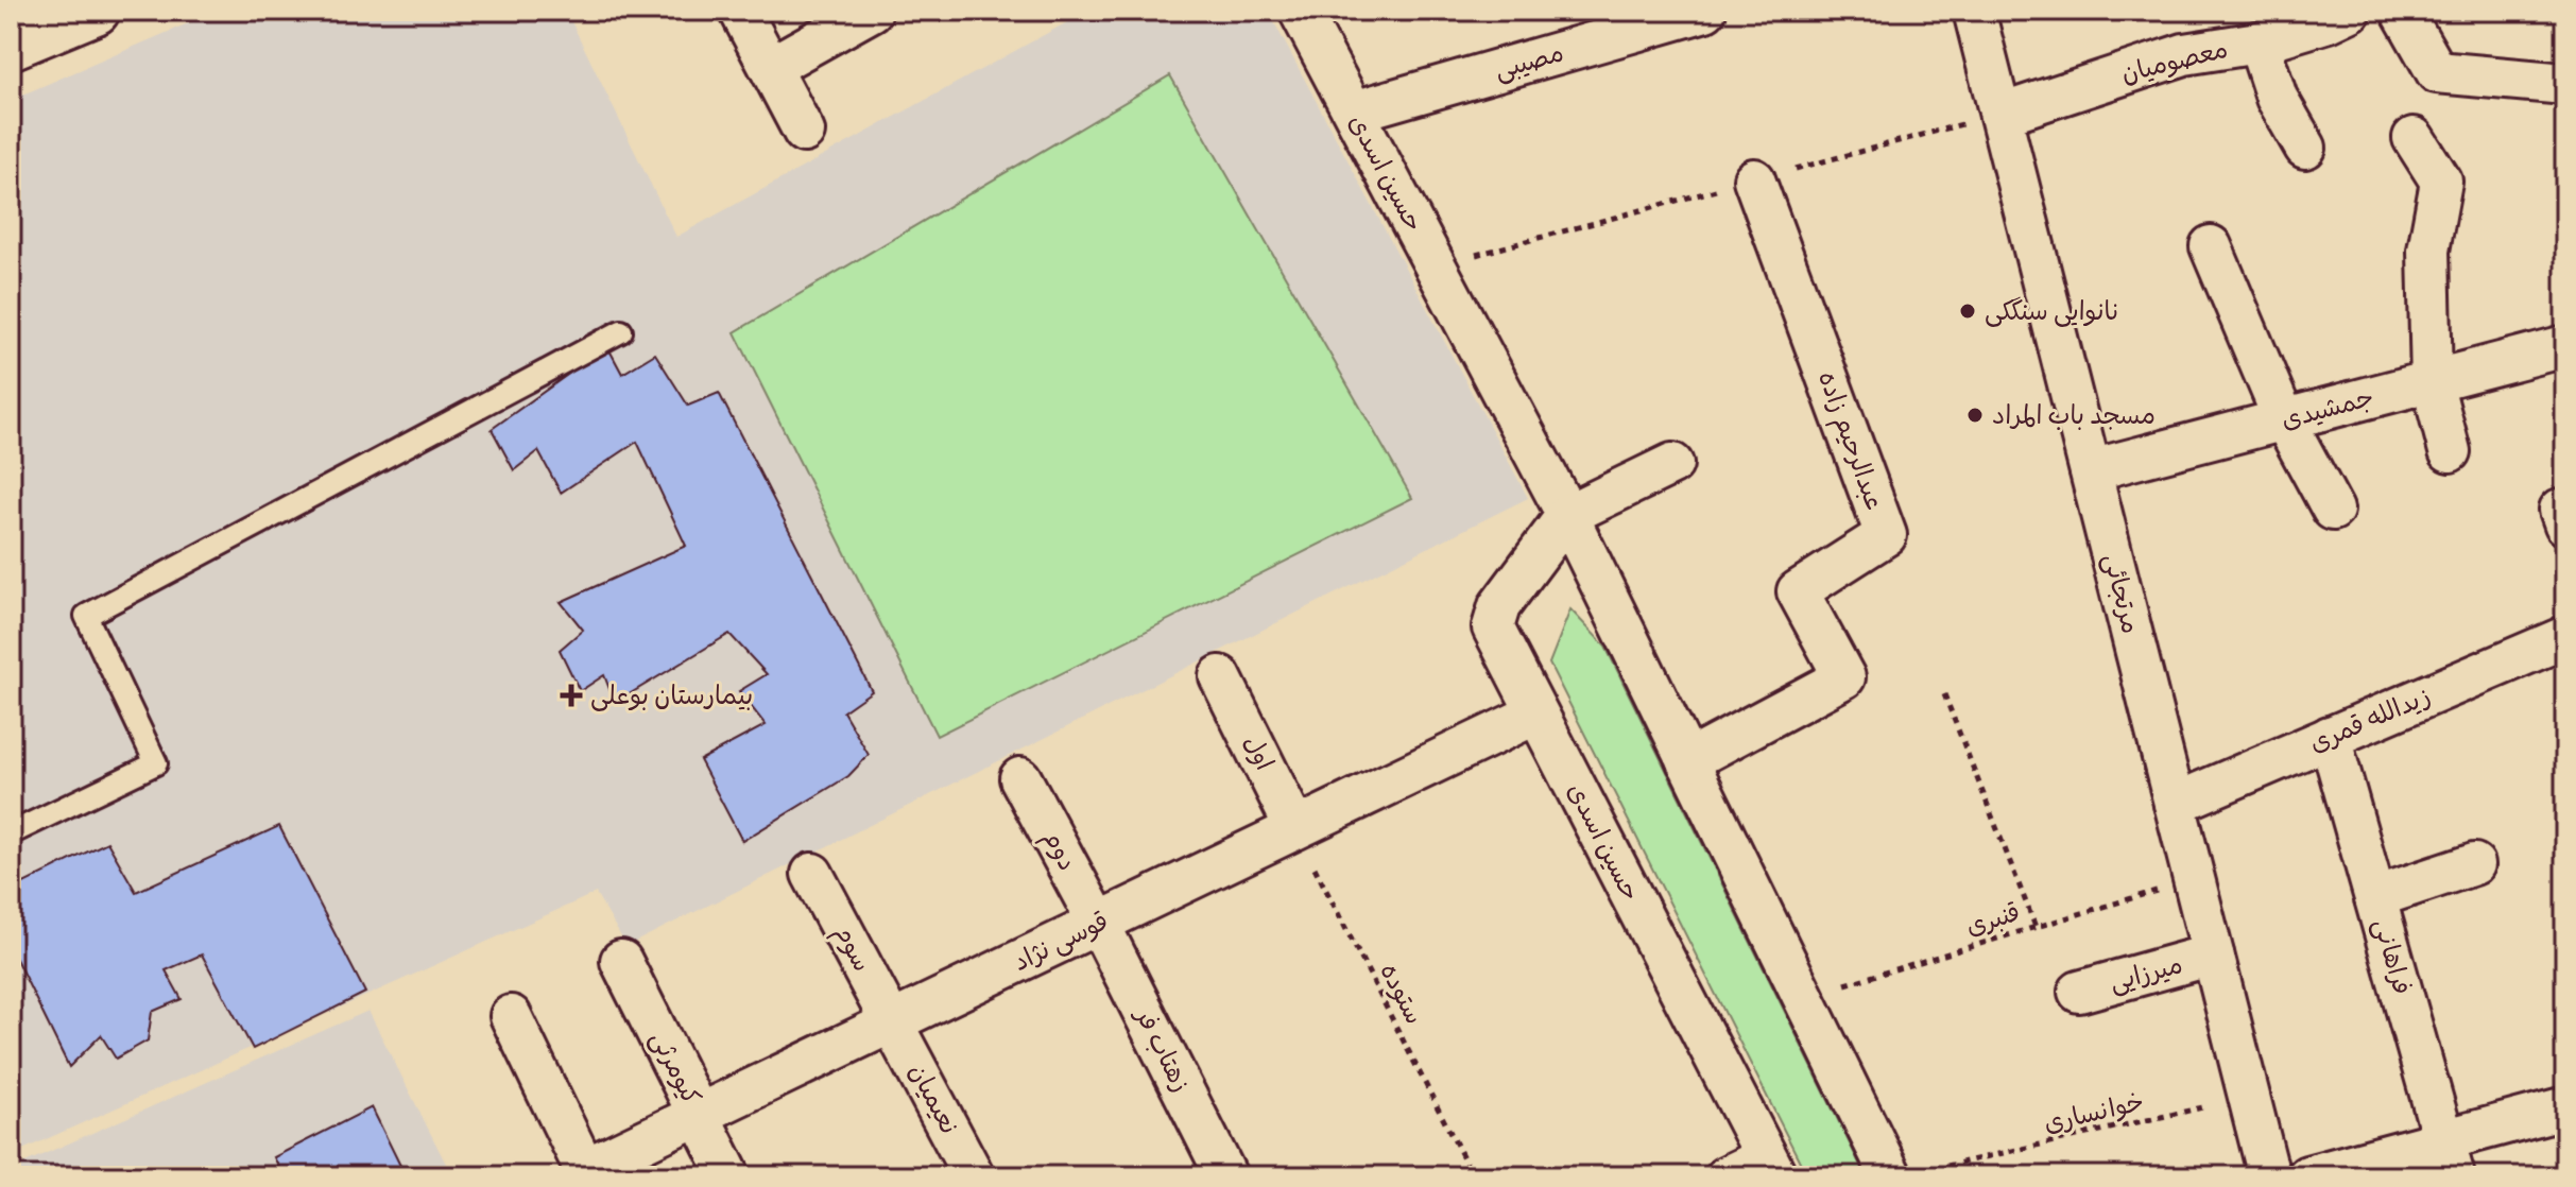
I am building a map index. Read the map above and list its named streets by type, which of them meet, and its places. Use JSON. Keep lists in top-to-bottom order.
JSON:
{
  "streets": {
    "street": [
      "مصیبی",
      "معصومیان",
      "حسین اسدی",
      "جمشیدی",
      "عبدالرحیم زاده",
      "مرتجائی",
      "زیدالله قمری",
      "اول",
      "دوم",
      "قوسی نژاد",
      "سوم",
      "فراهانی",
      "میرزایی",
      "زهتاب فر",
      "کیومرثی",
      "نعیمیان"
    ],
    "path": ["قنبری", "ستوده", "خوانساری"]
  },
  "crossings": [
    ["مصیبی", "حسین اسدی"],
    ["معصومیان", "مرتجائی"],
    ["حسین اسدی", "عبدالرحیم زاده"],
    ["حسین اسدی", "قنبری"],
    ["حسین اسدی", "قوسی نژاد"],
    ["جمشیدی", "مرتجائی"],
    ["مرتجائی", "زیدالله قمری"],
    ["مرتجائی", "قنبری"],
    ["مرتجائی", "میرزایی"],
    ["مرتجائی", "خوانساری"],
    ["زیدالله قمری", "فراهانی"],
    ["اول", "قوسی نژاد"],
    ["اول", "ستوده"],
    ["دوم", "قوسی نژاد"],
    ["دوم", "زهتاب فر"],
    ["قوسی نژاد", "سوم"],
    ["قوسی نژاد", "ستوده"],
    ["قوسی نژاد", "زهتاب فر"],
    ["قوسی نژاد", "کیومرثی"],
    ["قوسی نژاد", "نعیمیان"],
    ["سوم", "نعیمیان"]
  ],
  "places": {
    "other": ["نانوایی سنگکی", "مسجد باب المراد"],
    "health": ["بیمارستان بوعلی"]
  }
}
